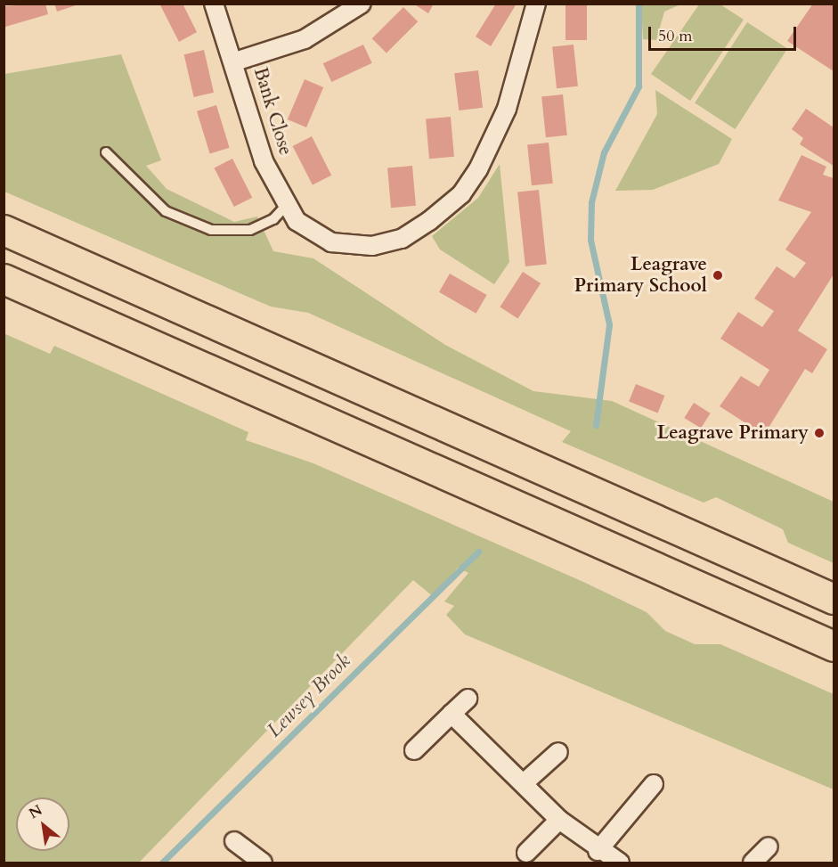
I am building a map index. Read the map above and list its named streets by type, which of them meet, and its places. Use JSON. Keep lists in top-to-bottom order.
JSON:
{
  "streets": {
    "street": ["Bank Close"]
  },
  "water": ["Lewsey Brook"],
  "places": ["Leagrave Primary School", "Leagrave Primary"],
  "scale_bar": "50 m",
  "north": "top left"
}
